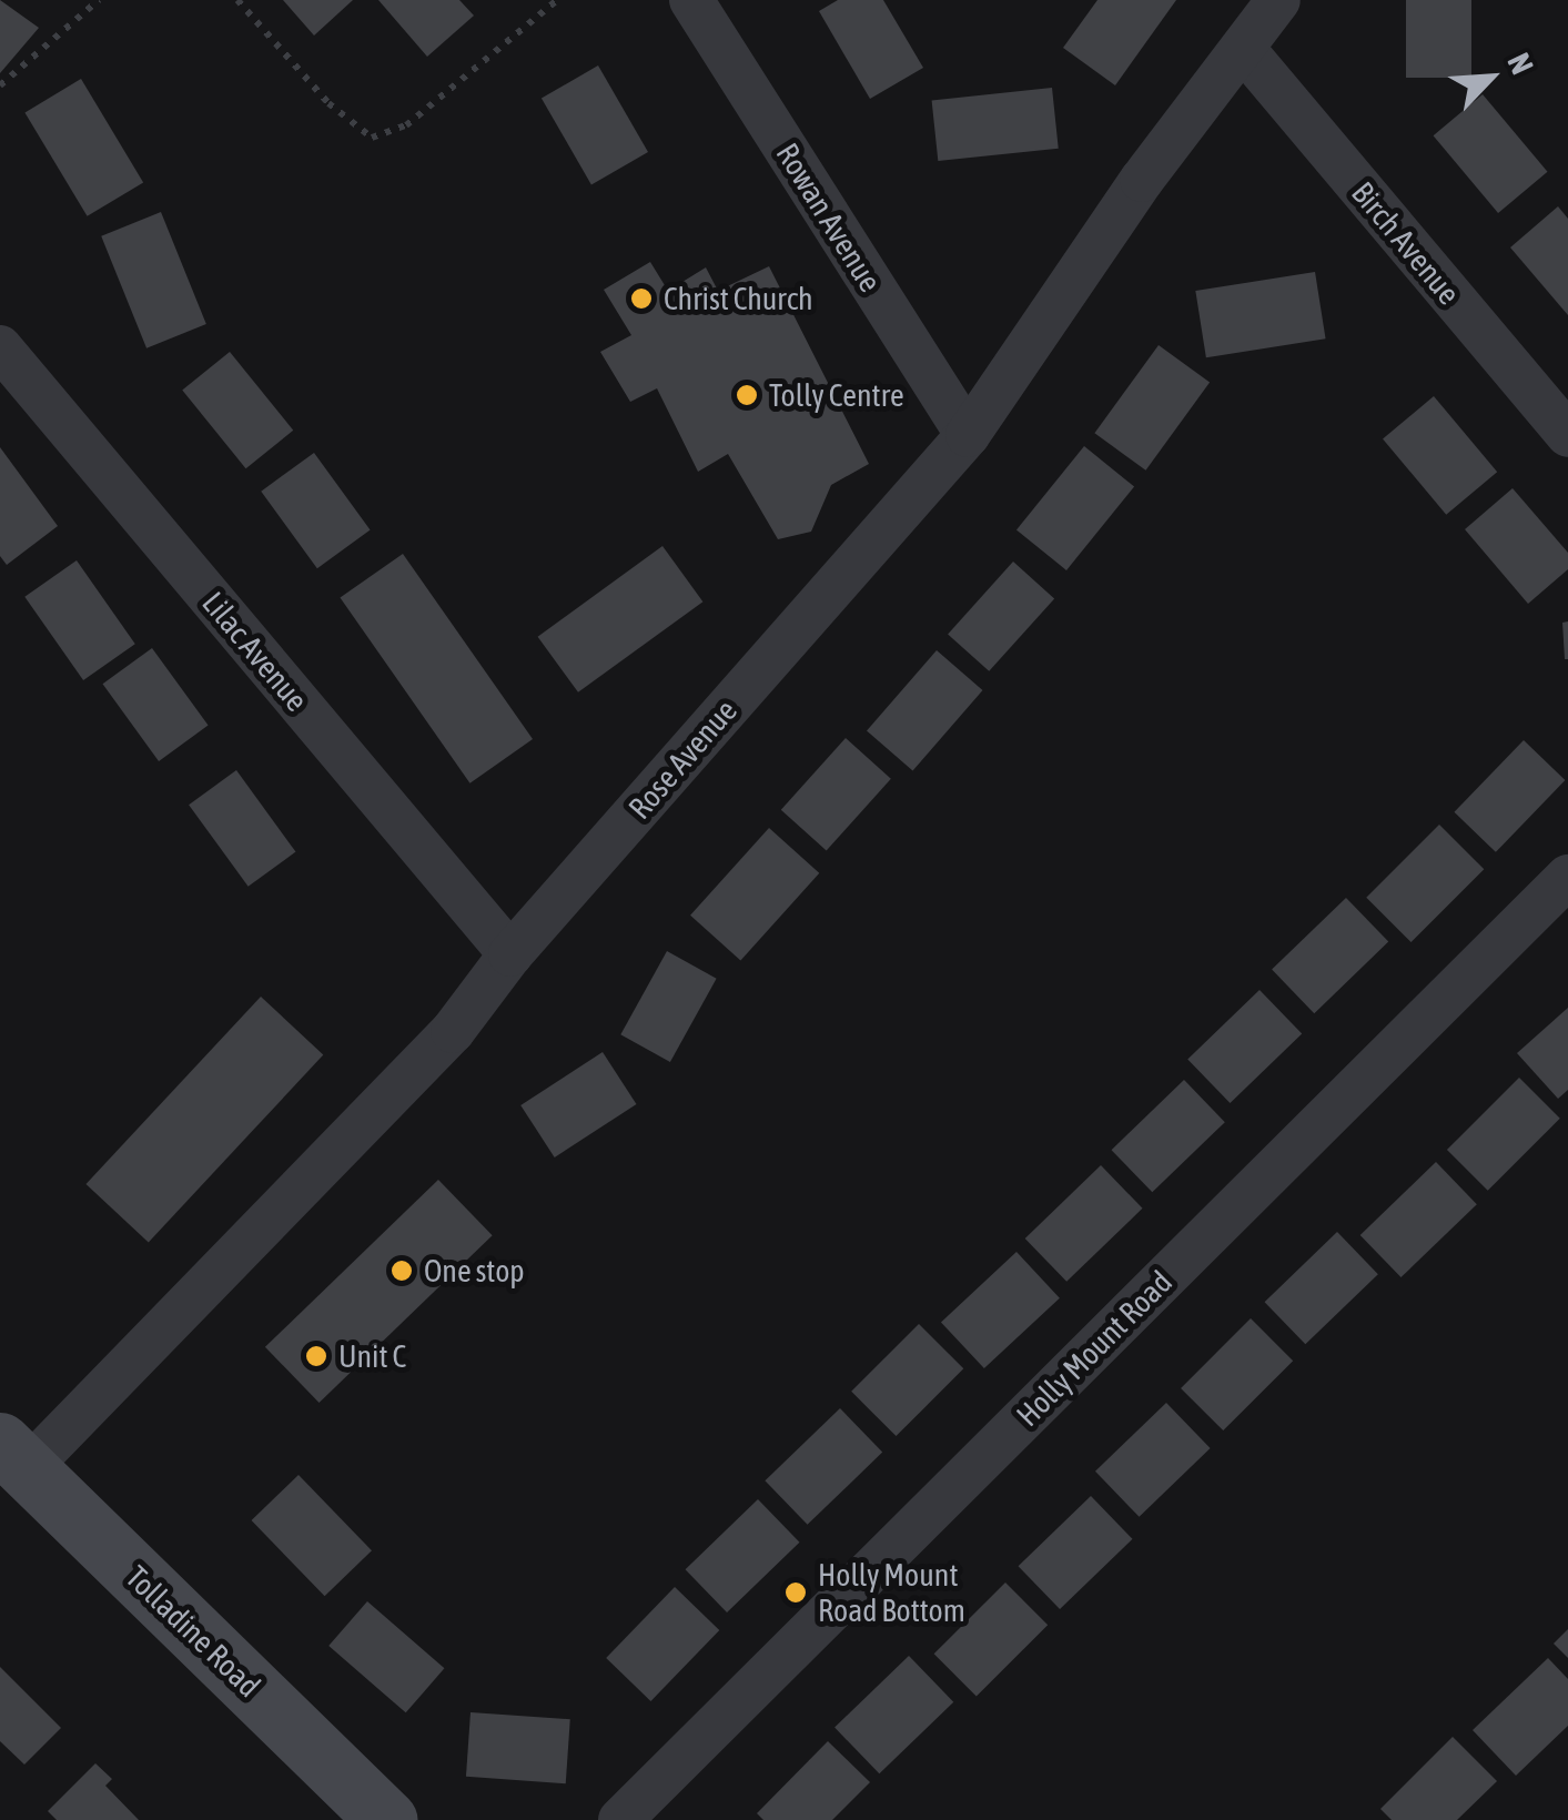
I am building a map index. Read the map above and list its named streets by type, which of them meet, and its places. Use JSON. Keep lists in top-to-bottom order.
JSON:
{
  "streets": {
    "main road": ["Tolladine Road"],
    "street": [
      "Rowan Avenue",
      "Birch Avenue",
      "Lilac Avenue",
      "Rose Avenue",
      "Holly Mount Road"
    ]
  },
  "crossings": [
    ["Rowan Avenue", "Rose Avenue"],
    ["Birch Avenue", "Rose Avenue"],
    ["Lilac Avenue", "Rose Avenue"],
    ["Rose Avenue", "Tolladine Road"]
  ],
  "places": [
    "Christ Church",
    "Tolly Centre",
    "One stop",
    "Unit C",
    "Holly Mount Road Bottom"
  ],
  "north": "top right"
}
